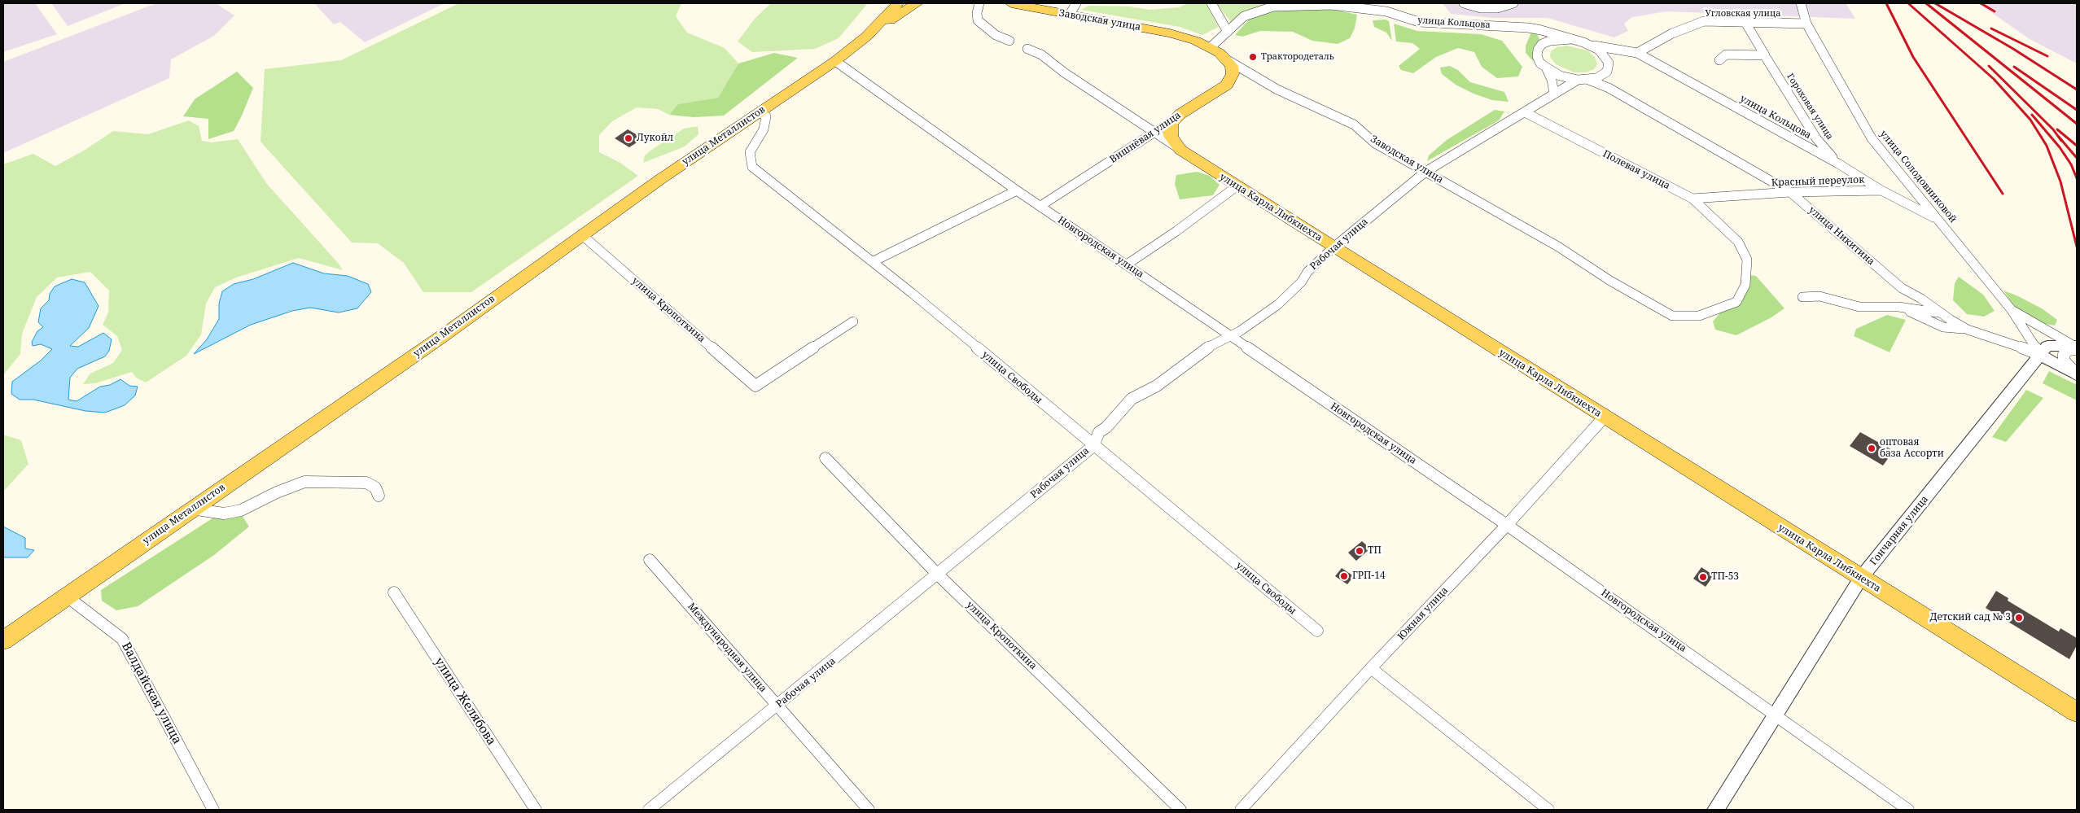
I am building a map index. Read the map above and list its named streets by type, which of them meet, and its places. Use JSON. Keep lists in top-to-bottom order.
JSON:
{
  "streets": {
    "main road": [
      "Заводская улица",
      "улица Металлистов",
      "Вишнёвая улица",
      "улица Карла Либкнехта"
    ],
    "street": [
      "Угловская улица",
      "улица Кольцова",
      "Гороховая улица",
      "Полевая улица",
      "улица Солодовниковой",
      "Красный переулок",
      "улица Никитина",
      "Рабочая улица",
      "Новгородская улица",
      "улица Кропоткина",
      "улица Свободы",
      "Гончарная улица",
      "Южная улица",
      "Международная улица",
      "Валдайская улица",
      "улица Желябова"
    ]
  },
  "crossings": [
    ["Угловская улица", "улица Кольцова"],
    ["Угловская улица", "Гороховая улица"],
    ["Угловская улица", "улица Солодовниковой"],
    ["Заводская улица", "улица Кольцова"],
    ["Заводская улица", "Вишнёвая улица"],
    ["Заводская улица", "Полевая улица"],
    ["Заводская улица", "Рабочая улица"],
    ["улица Кольцова", "Гороховая улица"],
    ["улица Кольцова", "Красный переулок"],
    ["улица Металлистов", "Новгородская улица"],
    ["улица Металлистов", "улица Кропоткина"],
    ["улица Металлистов", "улица Свободы"],
    ["улица Металлистов", "Валдайская улица"],
    ["Вишнёвая улица", "улица Карла Либкнехта"],
    ["Вишнёвая улица", "Новгородская улица"],
    ["Полевая улица", "Красный переулок"],
    ["Полевая улица", "Рабочая улица"],
    ["улица Солодовниковой", "Красный переулок"],
    ["Красный переулок", "улица Никитина"],
    ["улица Карла Либкнехта", "Рабочая улица"],
    ["улица Карла Либкнехта", "Гончарная улица"],
    ["улица Карла Либкнехта", "Южная улица"],
    ["улица Никитина", "Гончарная улица"],
    ["Рабочая улица", "Новгородская улица"],
    ["Рабочая улица", "улица Кропоткина"],
    ["Рабочая улица", "улица Свободы"],
    ["Рабочая улица", "Международная улица"],
    ["Новгородская улица", "Гончарная улица"],
    ["Новгородская улица", "Южная улица"]
  ],
  "places": [
    "Трактородеталь",
    "Лукойл",
    "оптовая база Ассорти",
    "ТП",
    "ГРП-14",
    "ТП-53",
    "Детский сад № 3"
  ]
}
